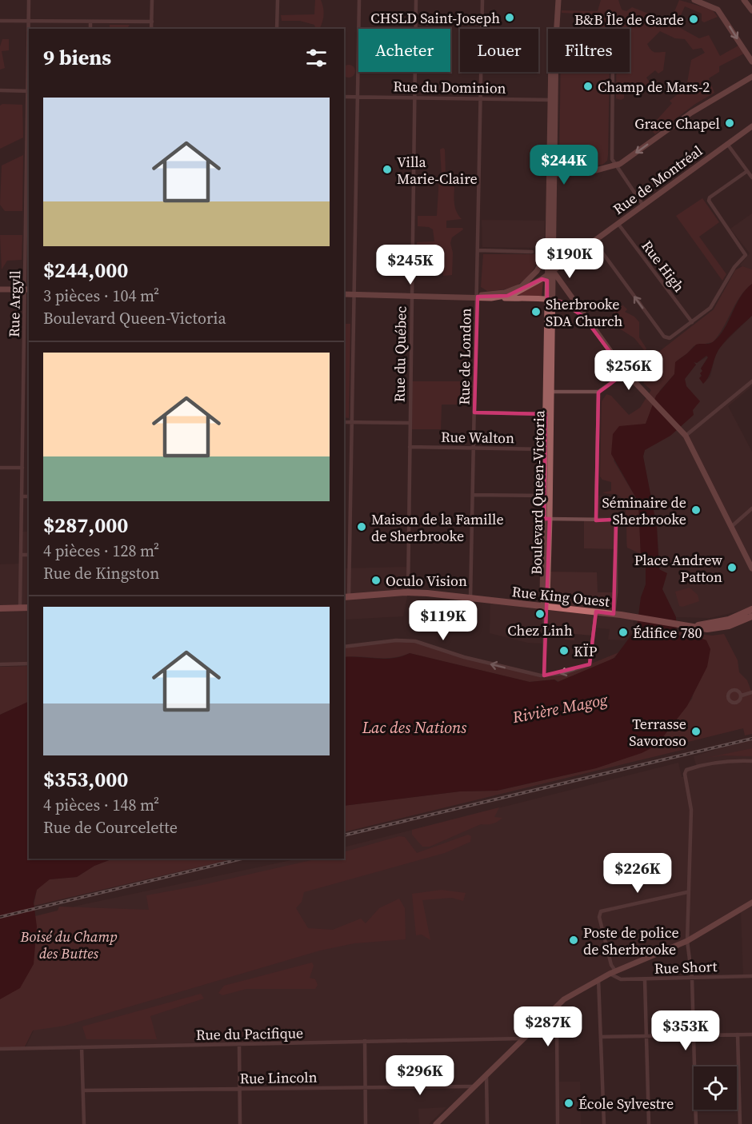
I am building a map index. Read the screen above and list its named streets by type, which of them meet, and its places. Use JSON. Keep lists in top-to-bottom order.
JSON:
{
  "streets": {
    "main road": ["Rue de Montréal", "Boulevard Queen-Victoria", "Rue King Ouest"],
    "street": [
      "Rue du Dominion",
      "Rue High",
      "Rue Argyll",
      "Rue du Québec",
      "Rue de London",
      "Rue Walton",
      "Rue Short",
      "Rue du Pacifique",
      "Rue Lincoln"
    ]
  },
  "crossings": [
    ["Rue du Dominion", "Rue du Québec"],
    ["Rue du Dominion", "Rue de London"],
    ["Rue du Dominion", "Boulevard Queen-Victoria"],
    ["Rue de Montréal", "Rue High"],
    ["Rue de Montréal", "Boulevard Queen-Victoria"],
    ["Rue du Québec", "Rue Walton"],
    ["Rue du Québec", "Rue King Ouest"],
    ["Rue de London", "Rue Walton"],
    ["Rue de London", "Rue King Ouest"],
    ["Rue Walton", "Boulevard Queen-Victoria"],
    ["Boulevard Queen-Victoria", "Rue King Ouest"]
  ],
  "water": ["Rivière Magog", "Lac des Nations"],
  "parks": ["Boisé du Champ des Buttes"],
  "places": [
    "CHSLD Saint-Joseph",
    "B&B Île de Garde",
    "Champ de Mars-2",
    "Grace Chapel",
    "Villa Marie-Claire",
    "Sherbrooke SDA Church",
    "Séminaire de Sherbrooke",
    "Maison de la Famille de Sherbrooke",
    "Place Andrew Patton",
    "Oculo Vision",
    "Chez Linh",
    "Édifice 780",
    "KÏP",
    "Terrasse Savoroso",
    "Poste de police de Sherbrooke",
    "École Sylvestre"
  ],
  "page": {
    "chip": ["Acheter", "Louer", "Filtres"],
    "heading": "9 biens",
    "list": [
      {
        "name": "$244,000",
        "note": "3 pièces · 104 m² · Boulevard Queen-Victoria"
      },
      {
        "name": "$287,000",
        "note": "4 pièces · 128 m² · Rue de Kingston"
      },
      {
        "name": "$353,000",
        "note": "4 pièces · 148 m² · Rue de Courcelette"
      }
    ],
    "price": [
      "$244K",
      "$190K",
      "$245K",
      "$256K",
      "$119K",
      "$226K",
      "$287K",
      "$353K",
      "$296K"
    ]
  }
}
